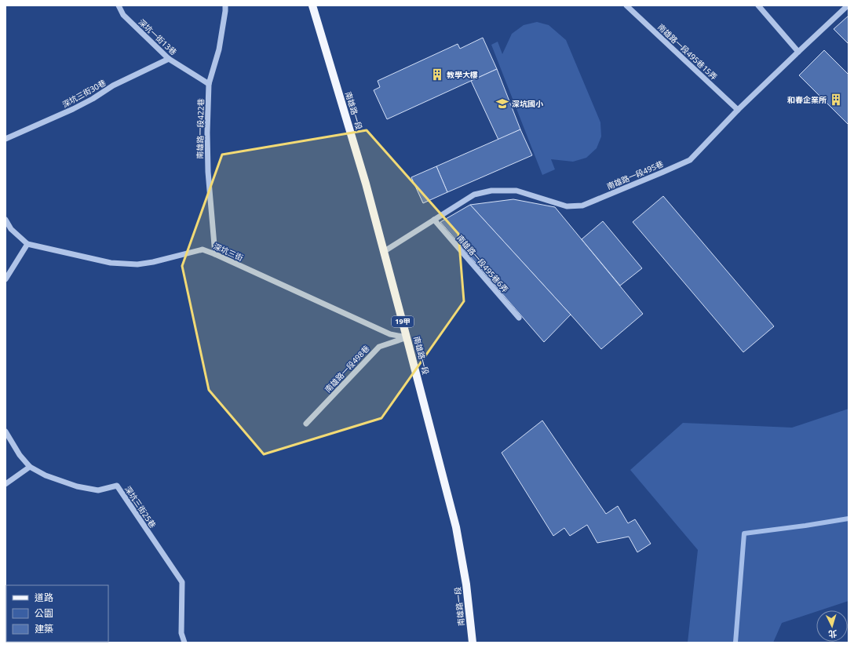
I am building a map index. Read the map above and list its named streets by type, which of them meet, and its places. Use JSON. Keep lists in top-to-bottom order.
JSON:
{
  "streets": {
    "main road": ["南雄路一段", "19甲"],
    "street": [
      "深坑一街13巷",
      "南雄路一段495巷15弄",
      "深坑三街30巷",
      "南雄路一段422巷",
      "南雄路一段495巷",
      "深坑三街",
      "南雄路一段495巷6弄",
      "南雄路一段498巷",
      "深坑三街25巷"
    ]
  },
  "crossings": [
    ["深坑一街13巷", "深坑三街30巷"],
    ["深坑一街13巷", "南雄路一段422巷"],
    ["南雄路一段495巷15弄", "南雄路一段495巷"],
    ["南雄路一段", "南雄路一段495巷"],
    ["南雄路一段", "深坑三街"],
    ["南雄路一段", "南雄路一段498巷"],
    ["南雄路一段422巷", "深坑三街"],
    ["南雄路一段495巷", "南雄路一段495巷6弄"],
    ["深坑三街", "南雄路一段498巷"]
  ],
  "places": {
    "building": ["教學大樓", "和春企業所"],
    "school or university": ["深坑國小"]
  },
  "legend": ["道路", "公園", "建築"],
  "north": "bottom"
}
